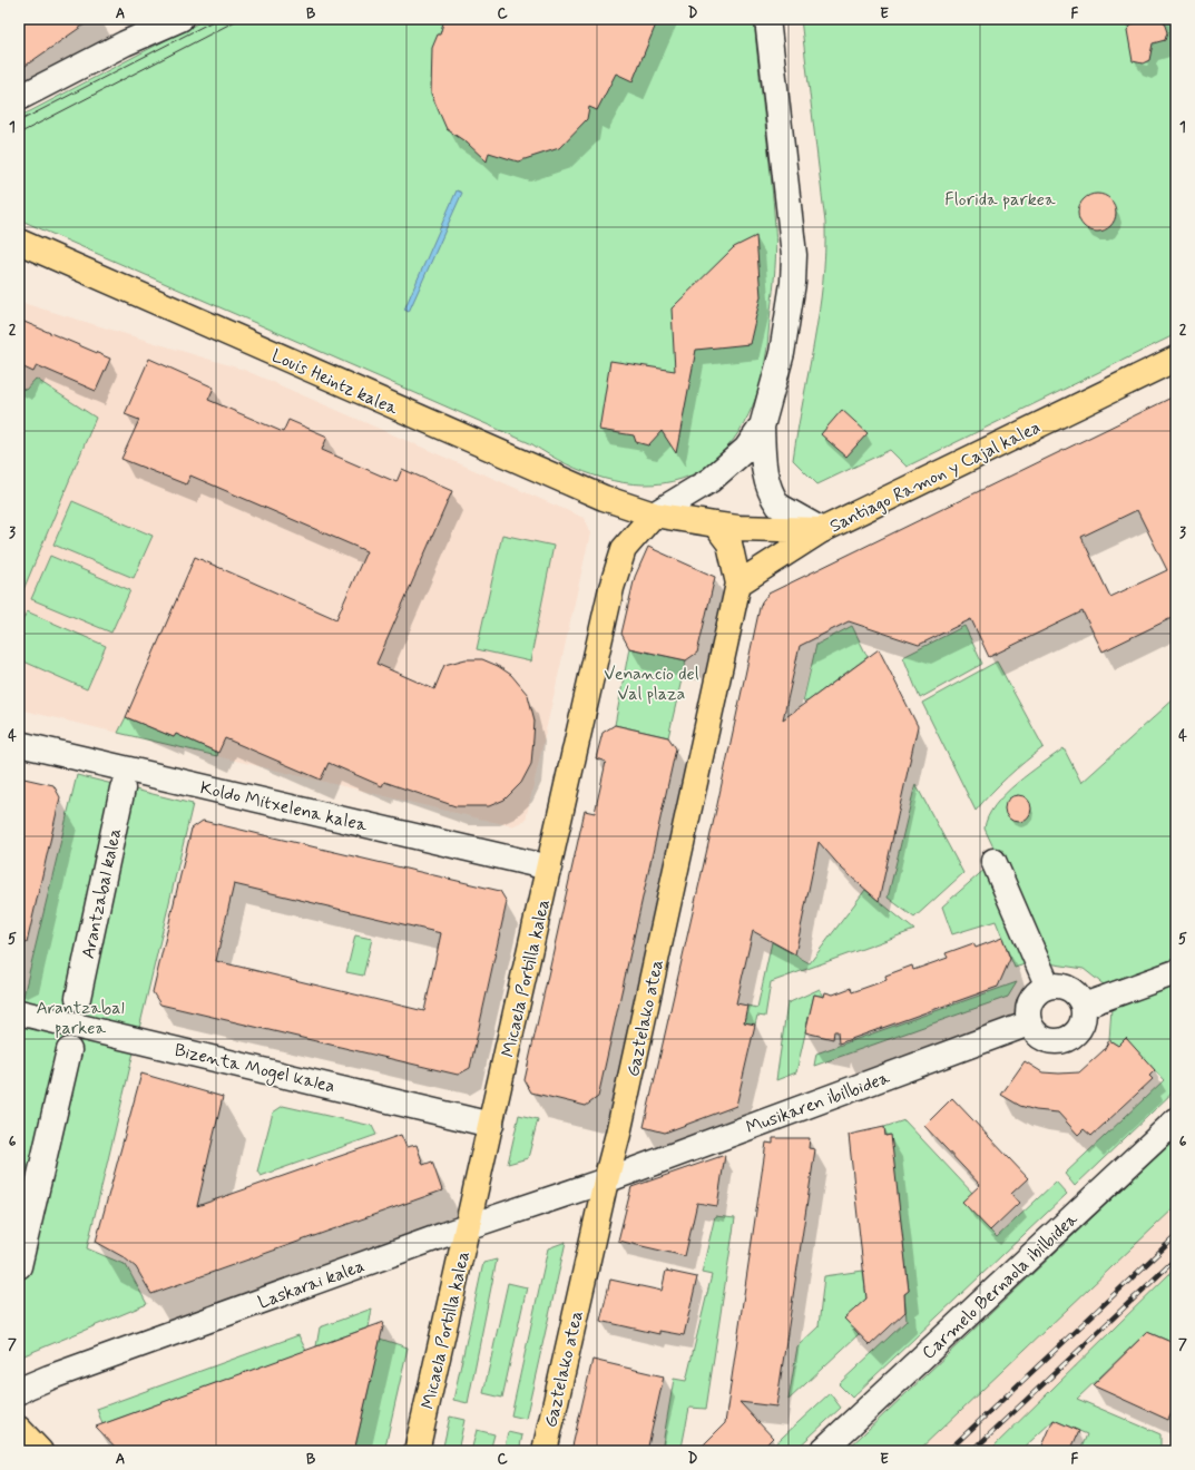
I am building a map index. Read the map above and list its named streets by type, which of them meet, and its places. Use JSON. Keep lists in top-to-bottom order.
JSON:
{
  "streets": {
    "main road": [
      "Louis Heintz kalea",
      "Santiago Ramon y Cajal kalea",
      "Micaela Portilla kalea",
      "Gaztelako atea"
    ],
    "street": [
      "Koldo Mitxelena kalea",
      "Arantzabal kalea",
      "Bizenta Mogel kalea",
      "Musikaren ibilbidea",
      "Laskarai kalea",
      "Carmelo Bernaola ibilbidea"
    ]
  },
  "crossings": [
    ["Louis Heintz kalea", "Santiago Ramon y Cajal kalea"],
    ["Louis Heintz kalea", "Micaela Portilla kalea"],
    ["Santiago Ramon y Cajal kalea", "Micaela Portilla kalea"],
    ["Santiago Ramon y Cajal kalea", "Gaztelako atea"],
    ["Koldo Mitxelena kalea", "Micaela Portilla kalea"],
    ["Micaela Portilla kalea", "Bizenta Mogel kalea"],
    ["Micaela Portilla kalea", "Laskarai kalea"],
    ["Gaztelako atea", "Musikaren ibilbidea"],
    ["Gaztelako atea", "Laskarai kalea"],
    ["Musikaren ibilbidea", "Laskarai kalea"]
  ],
  "parks": ["Florida parkea", "Venancio del Val plaza", "Arantzabal parkea"],
  "grid": {
    "columns": [
      "A",
      "B",
      "C",
      "D",
      "E",
      "F"
    ],
    "rows": [
      "1",
      "2",
      "3",
      "4",
      "5",
      "6",
      "7"
    ]
  }
}
